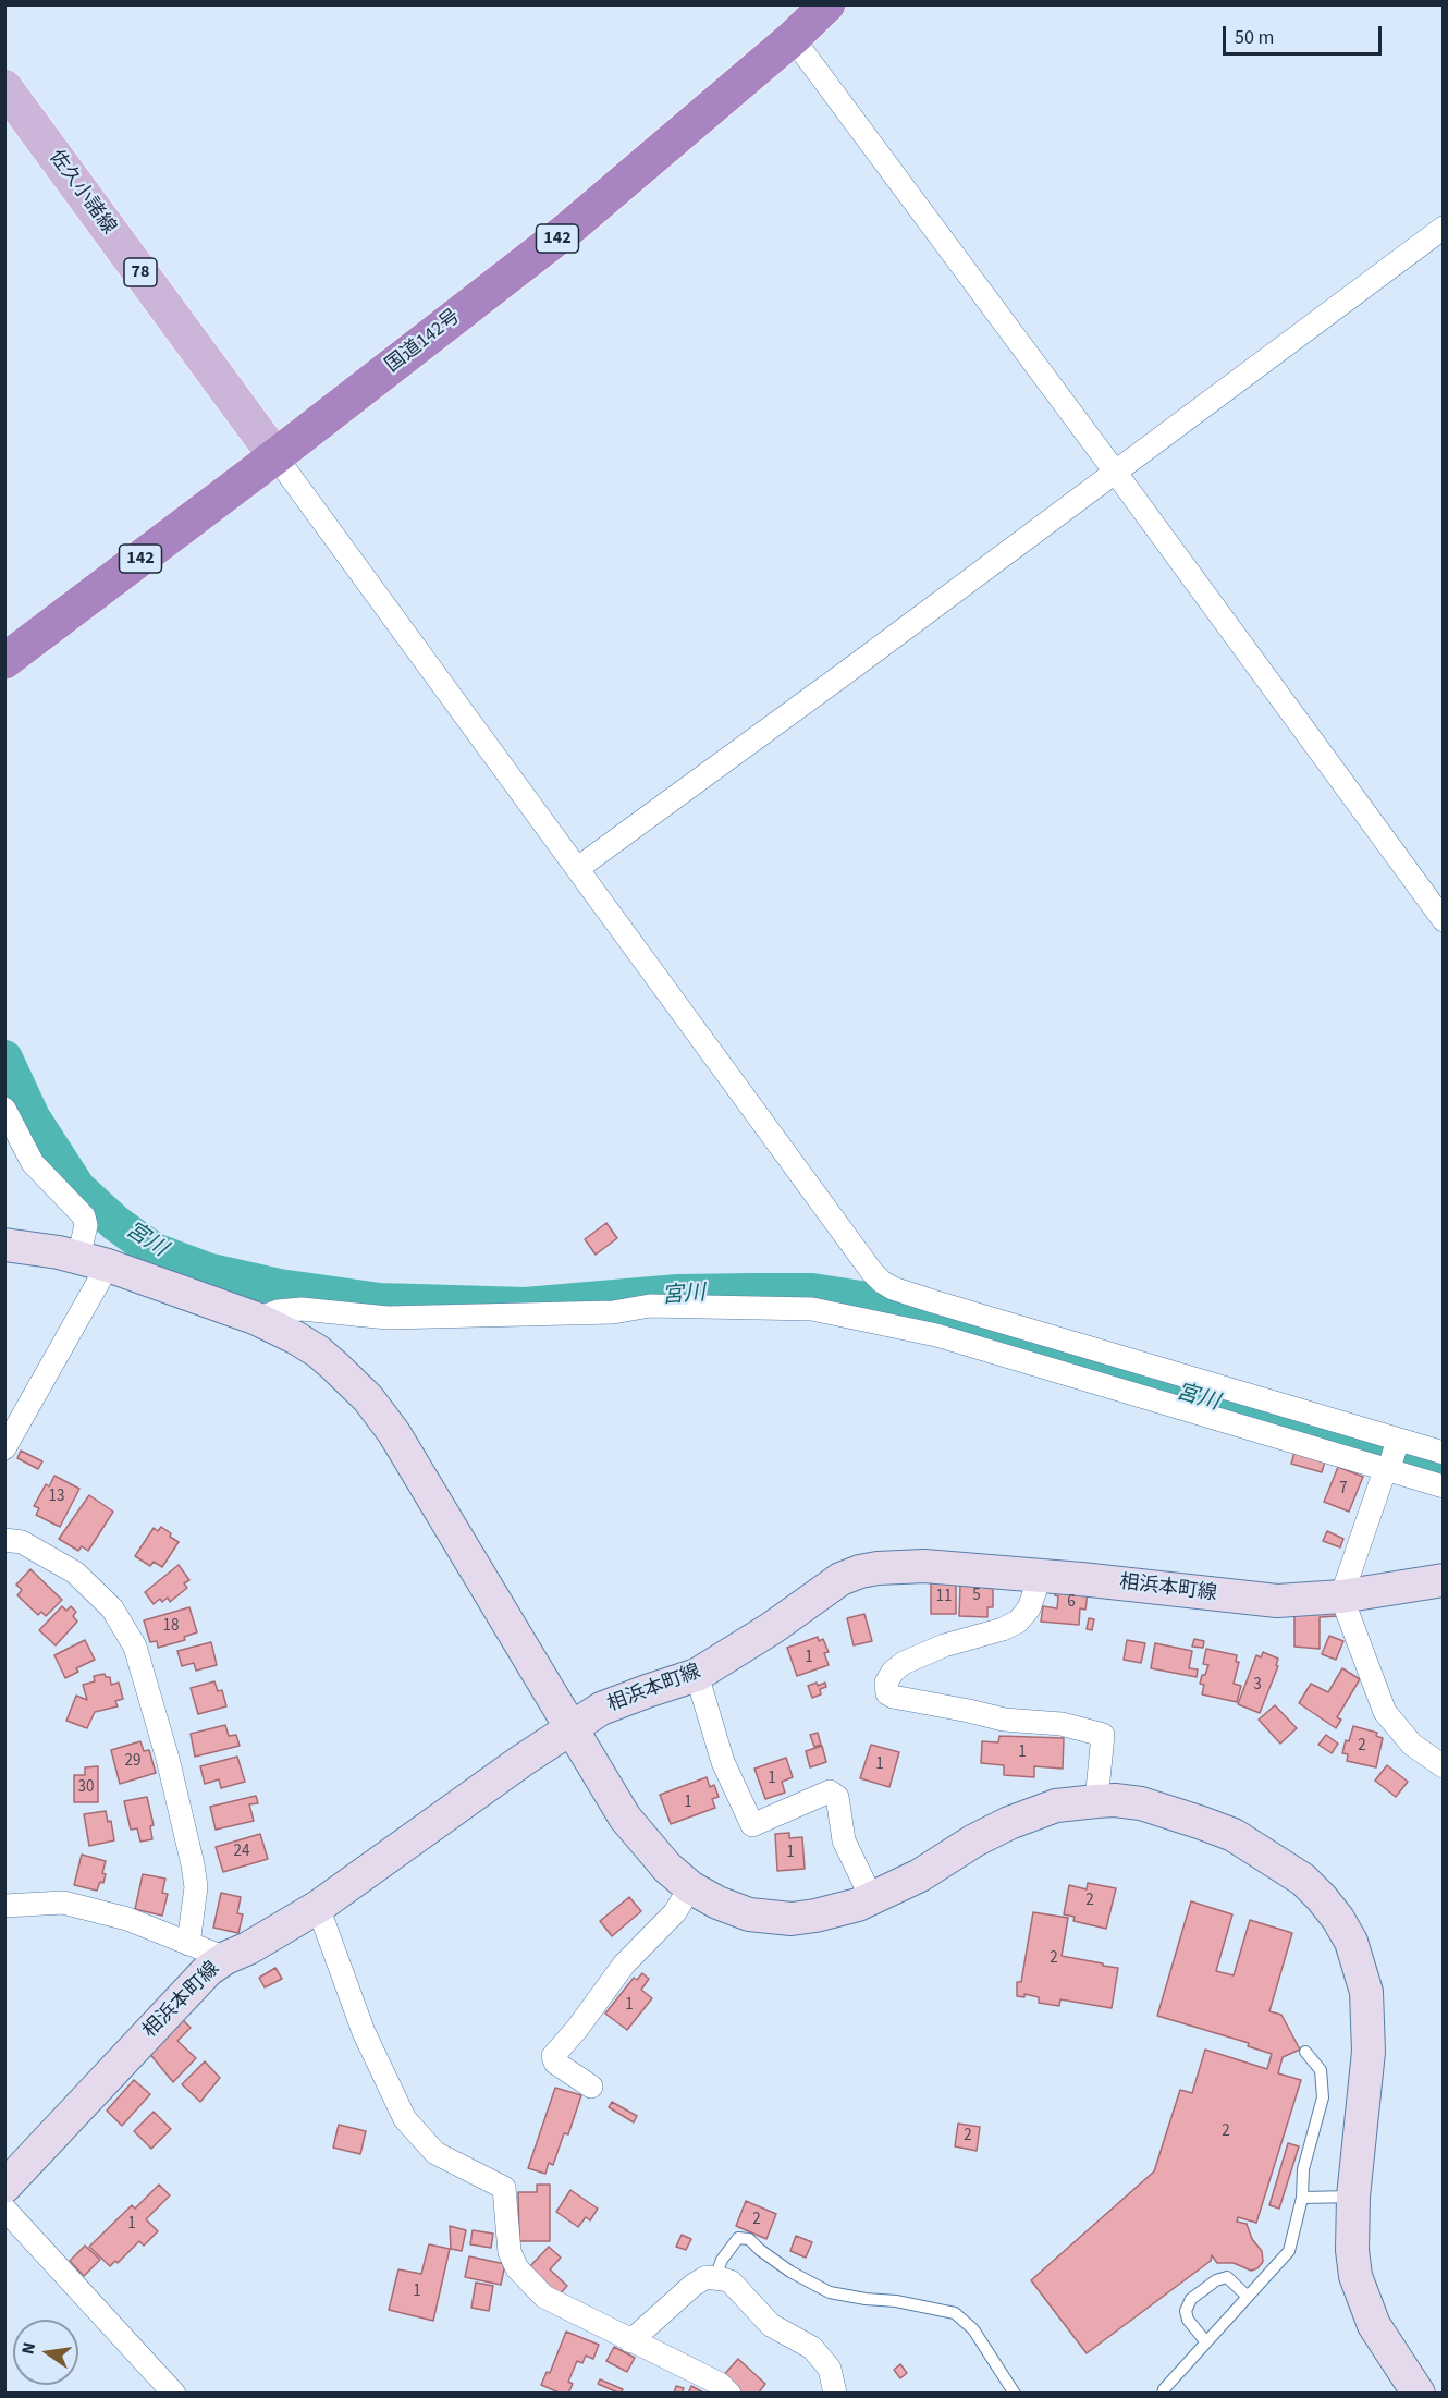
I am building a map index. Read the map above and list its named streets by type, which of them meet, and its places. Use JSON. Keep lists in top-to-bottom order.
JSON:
{
  "streets": {
    "highway": ["142", "国道142号"],
    "main road": ["佐久小諸線", "78"],
    "street": ["相浜本町線"]
  },
  "crossings": [
    ["佐久小諸線", "国道142号"]
  ],
  "water": ["宮川"],
  "house_numbers": [
    "7",
    "13",
    "5",
    "11",
    "6",
    "18",
    "1",
    "3",
    "2",
    "1",
    "29",
    "1",
    "1",
    "30",
    "1",
    "24",
    "1",
    "2",
    "2",
    "1",
    "2",
    "2",
    "2",
    "1",
    "1"
  ],
  "scale_bar": "50 m",
  "north": "left"
}
